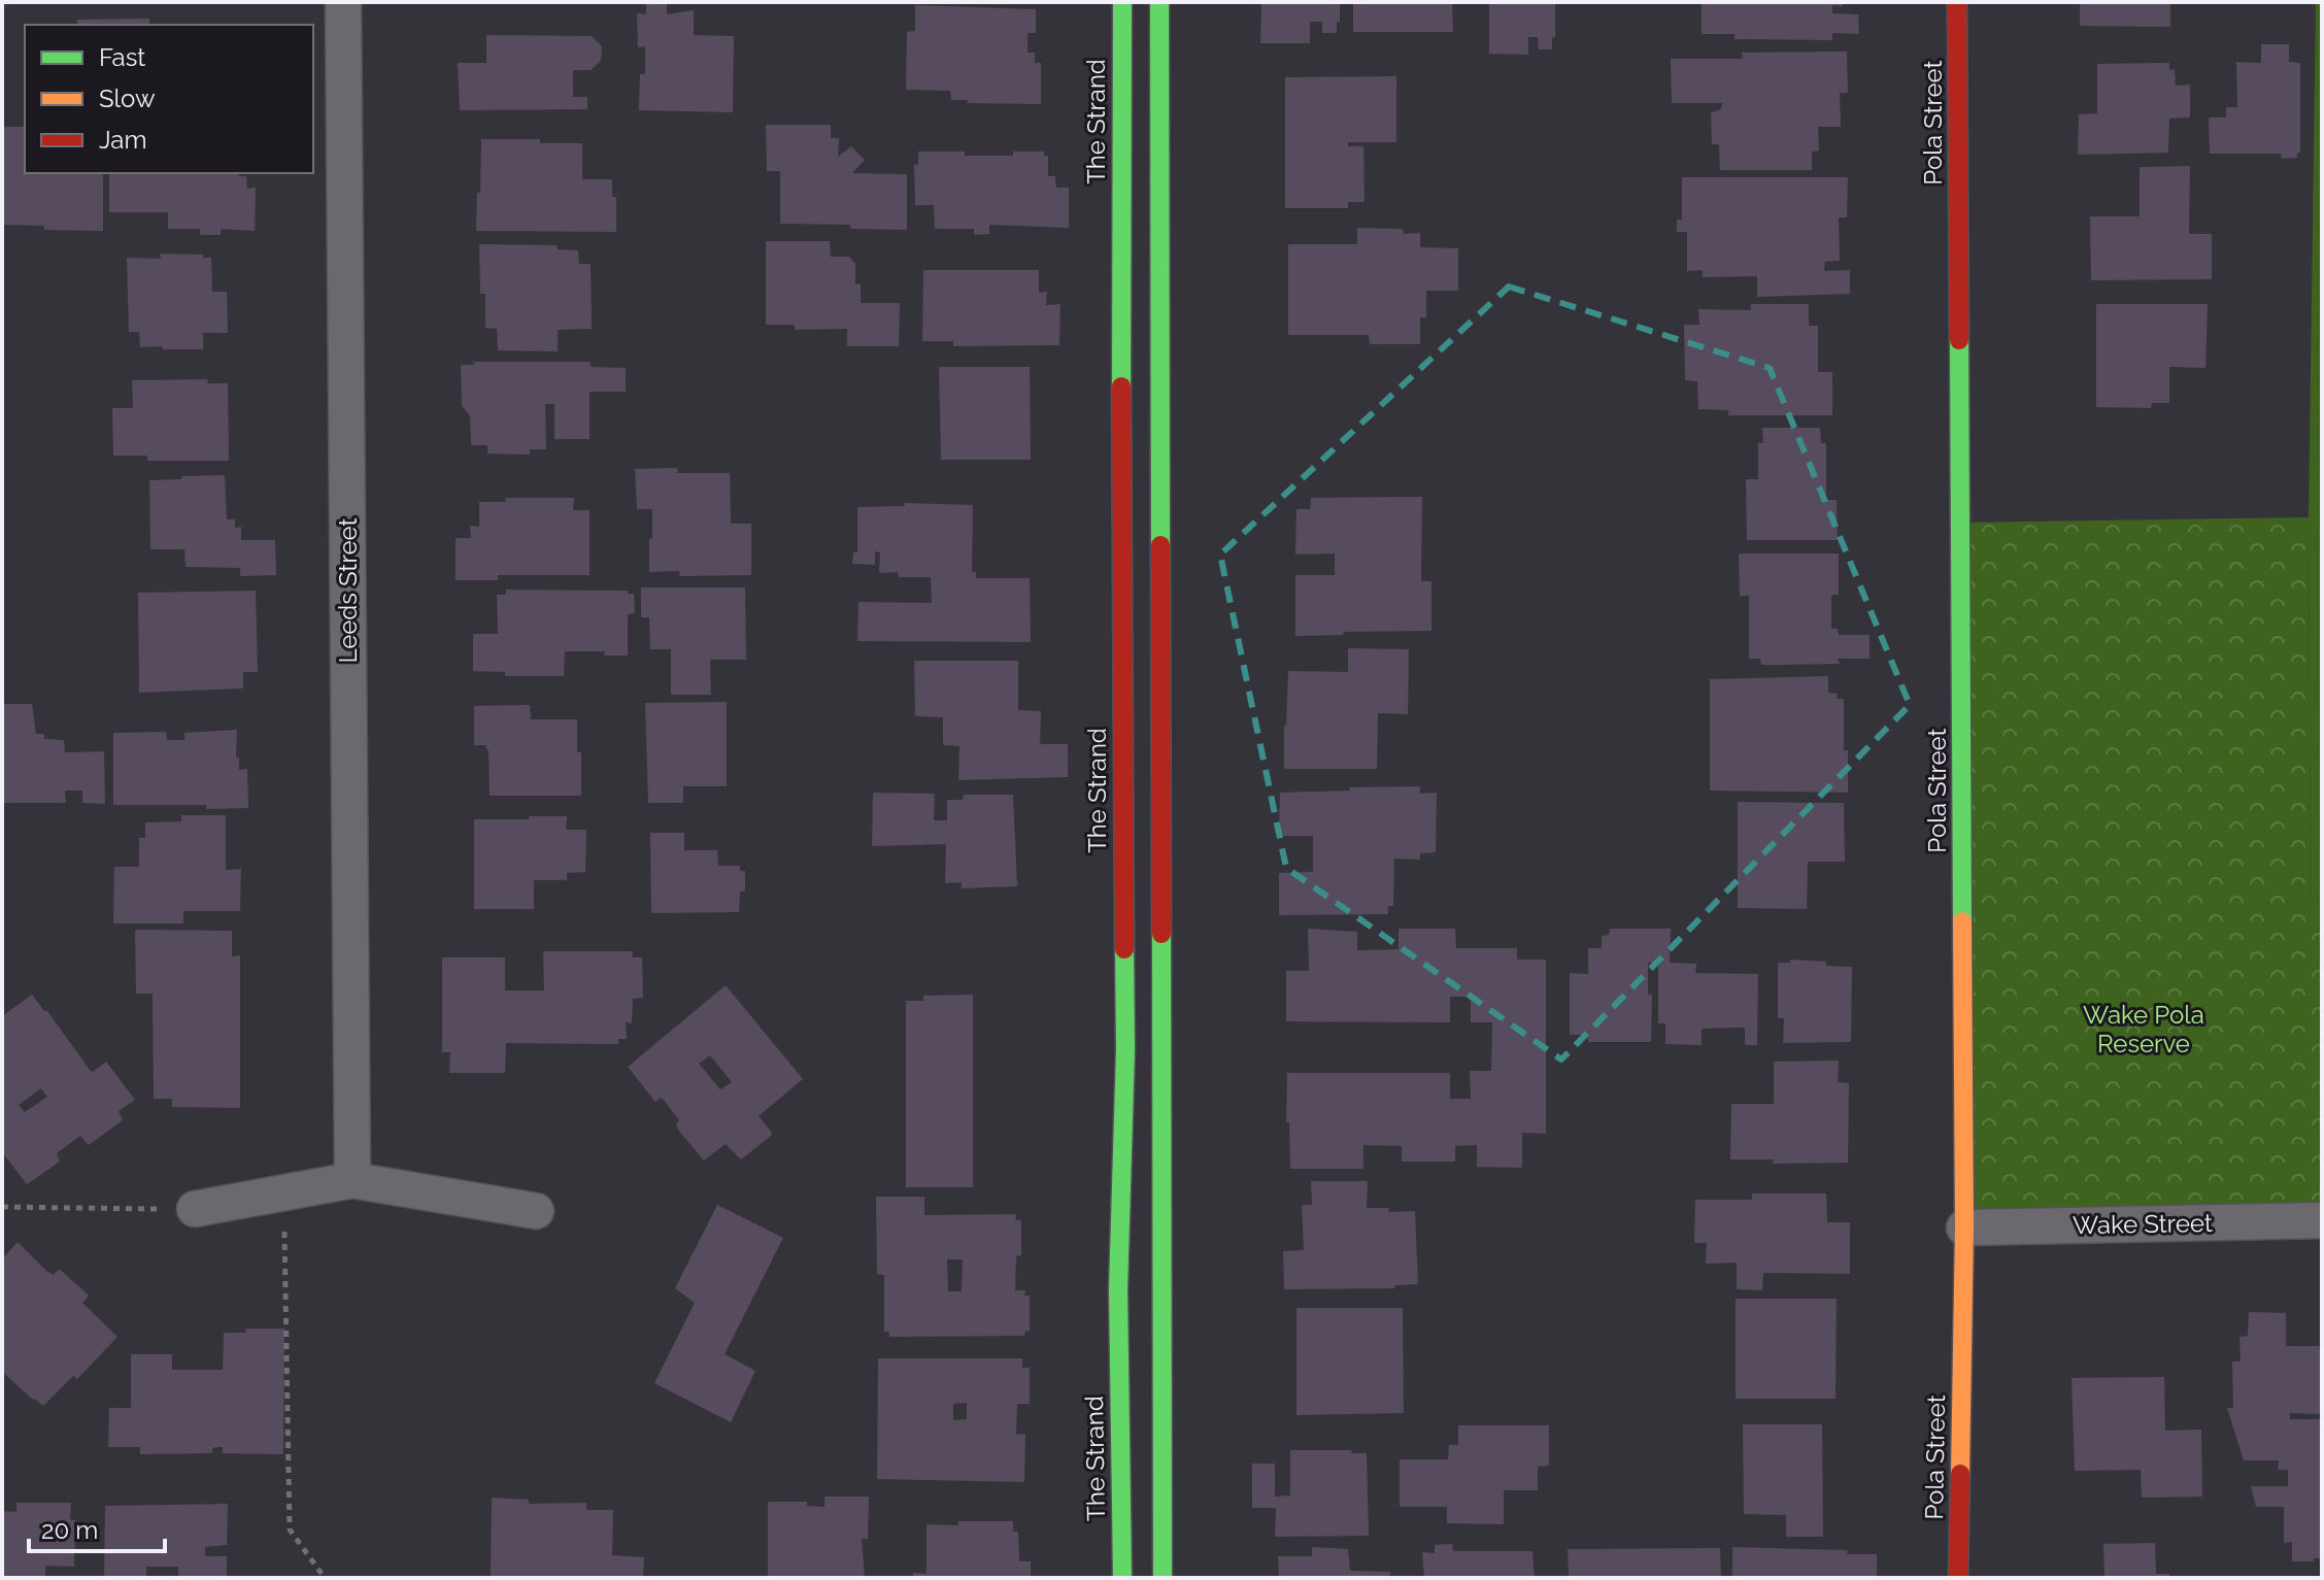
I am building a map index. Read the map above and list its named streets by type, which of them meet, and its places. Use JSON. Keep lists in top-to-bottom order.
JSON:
{
  "streets": {
    "street": [
      "The Strand",
      "Pola Street",
      "Leeds Street",
      "Wake Street"
    ]
  },
  "crossings": [
    ["Pola Street", "Wake Street"]
  ],
  "parks": ["Wake Pola Reserve"],
  "legend": ["Fast", "Slow", "Jam"],
  "scale_bar": "20 m"
}
